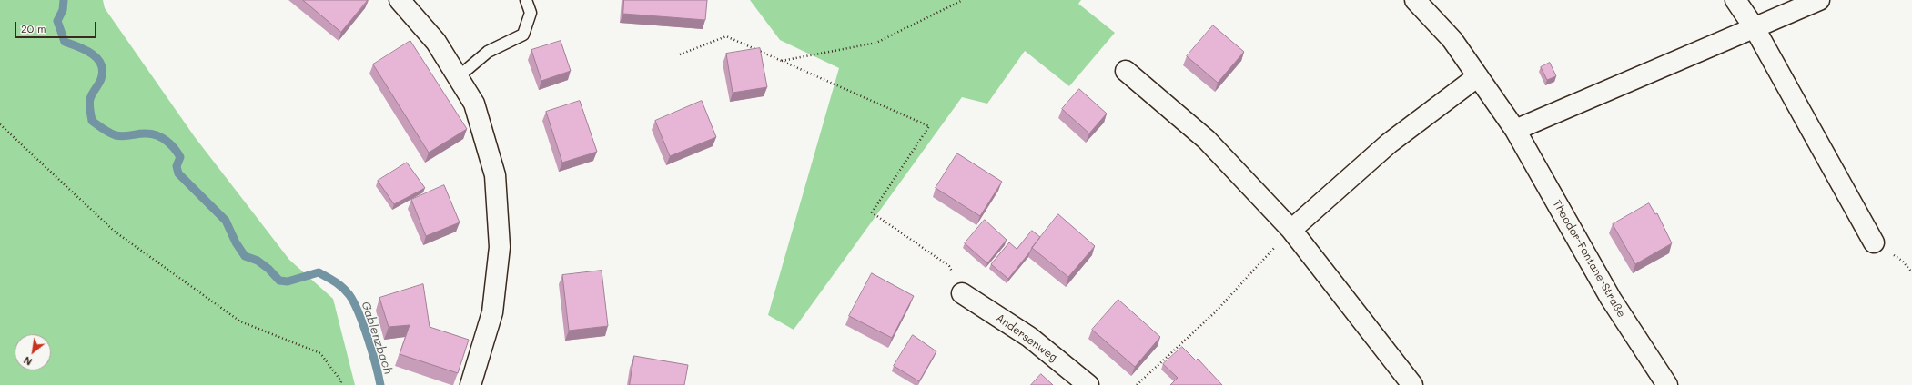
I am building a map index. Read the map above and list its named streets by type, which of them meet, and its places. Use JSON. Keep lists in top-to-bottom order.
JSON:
{
  "streets": {
    "street": ["Theodor-Fontane-Straße", "Andersenweg"]
  },
  "water": ["Gablenzbach"],
  "scale_bar": "20 m",
  "north": "bottom left"
}
